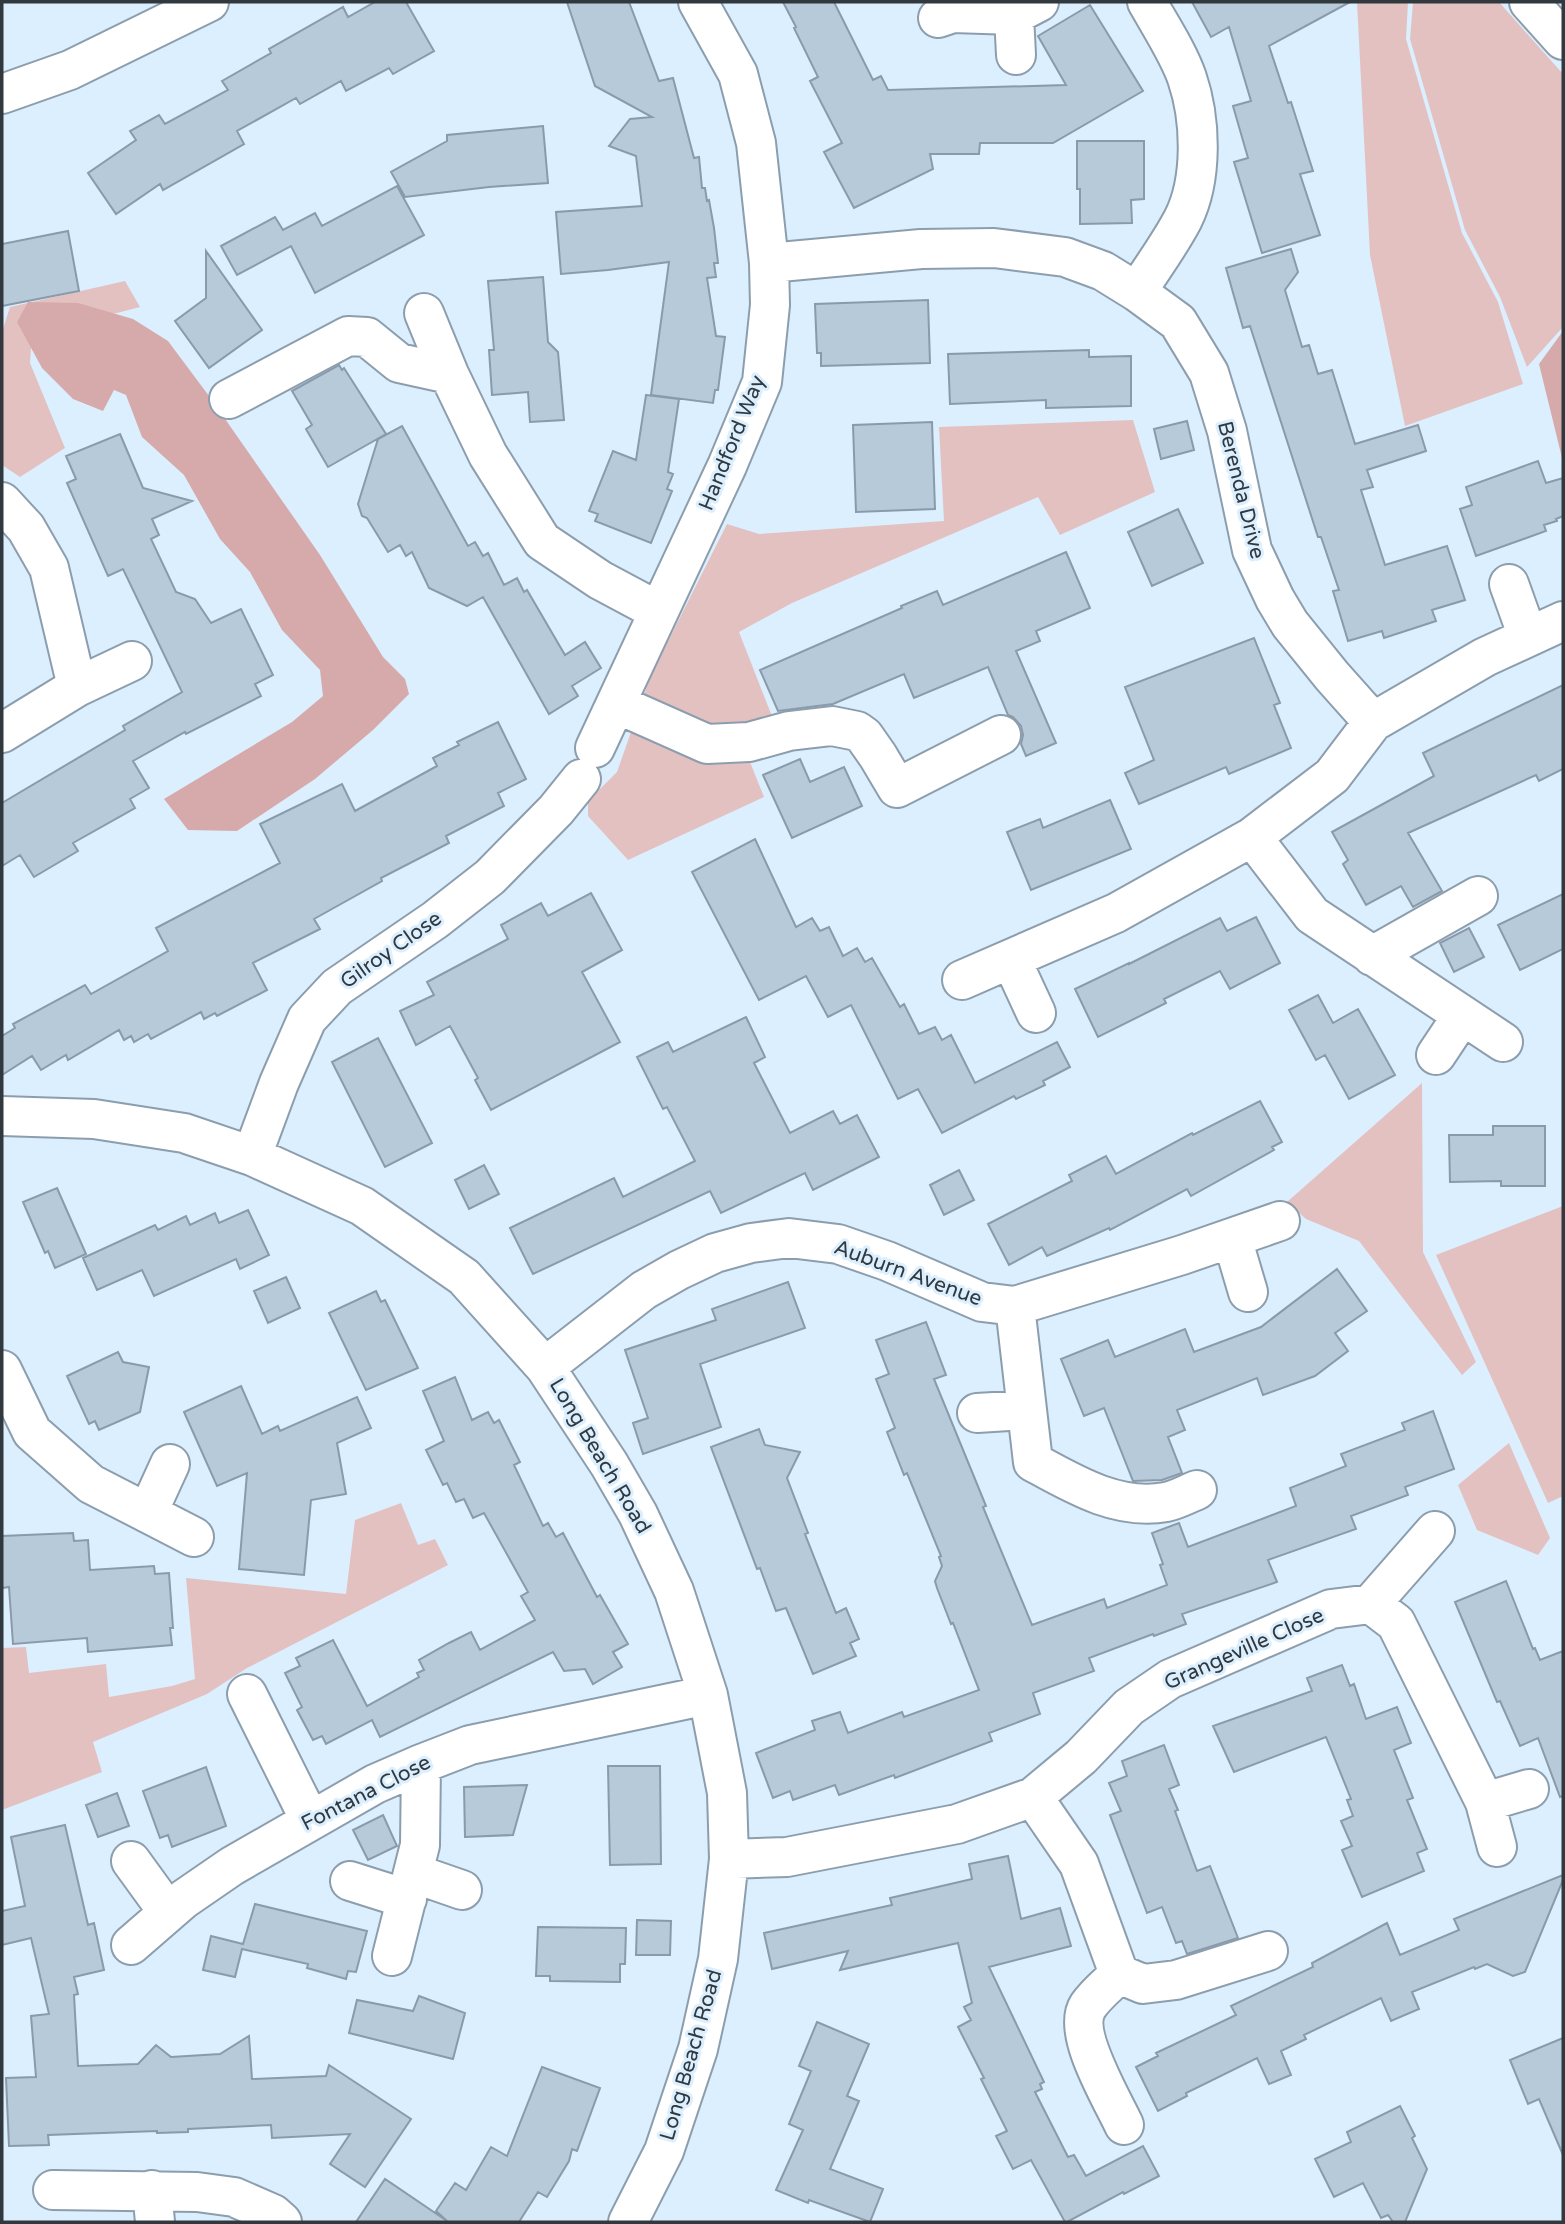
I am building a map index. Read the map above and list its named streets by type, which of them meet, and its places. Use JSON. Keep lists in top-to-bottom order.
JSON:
{
  "streets": {
    "street": [
      "Handford Way",
      "Berenda Drive",
      "Gilroy Close",
      "Auburn Avenue",
      "Long Beach Road",
      "Grangeville Close",
      "Fontana Close"
    ]
  },
  "crossings": [
    ["Handford Way", "Berenda Drive"],
    ["Handford Way", "Gilroy Close"],
    ["Gilroy Close", "Long Beach Road"],
    ["Auburn Avenue", "Long Beach Road"],
    ["Long Beach Road", "Grangeville Close"],
    ["Long Beach Road", "Fontana Close"]
  ]
}
